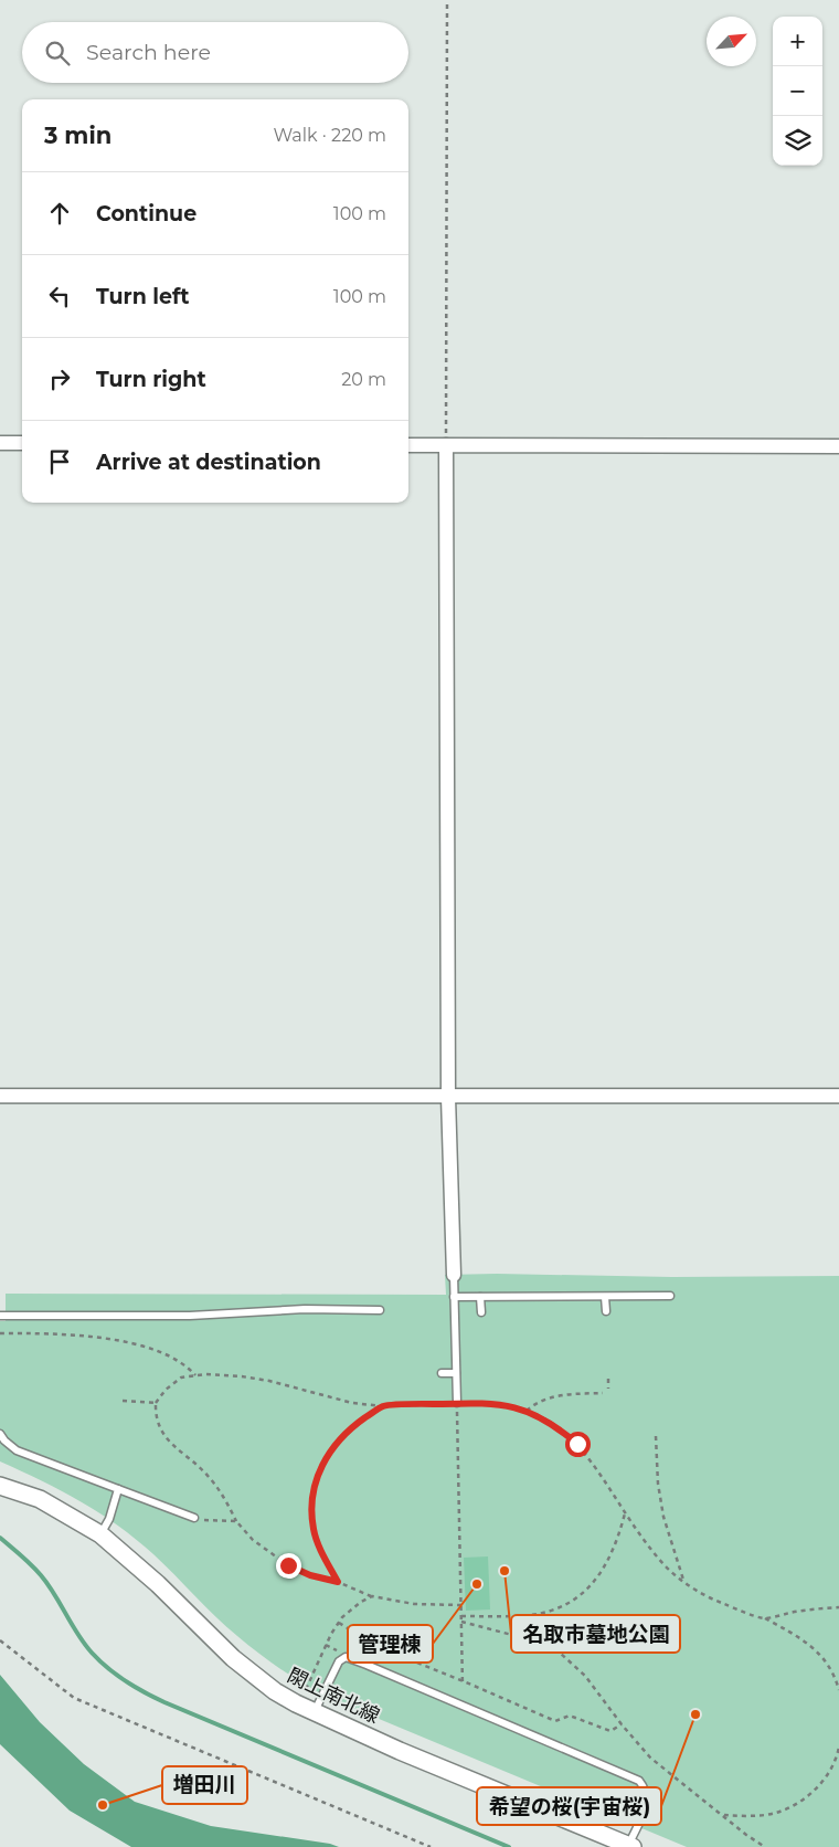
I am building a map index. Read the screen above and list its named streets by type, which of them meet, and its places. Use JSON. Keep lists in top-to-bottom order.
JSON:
{
  "streets": {
    "street": ["閖上南北線"]
  },
  "places": [
    "名取市墓地公園",
    "管理棟",
    "希望の桜(宇宙桜)",
    "増田川"
  ],
  "north": "top right",
  "page": {
    "map_buttons": ["+", "−"],
    "search": "Search here",
    "heading": ["3 min", "Walk · 220 m"],
    "list": [
      ["Continue", "100 m"],
      ["Turn left", "100 m"],
      ["Turn right", "20 m"],
      "Arrive at destination"
    ]
  }
}
